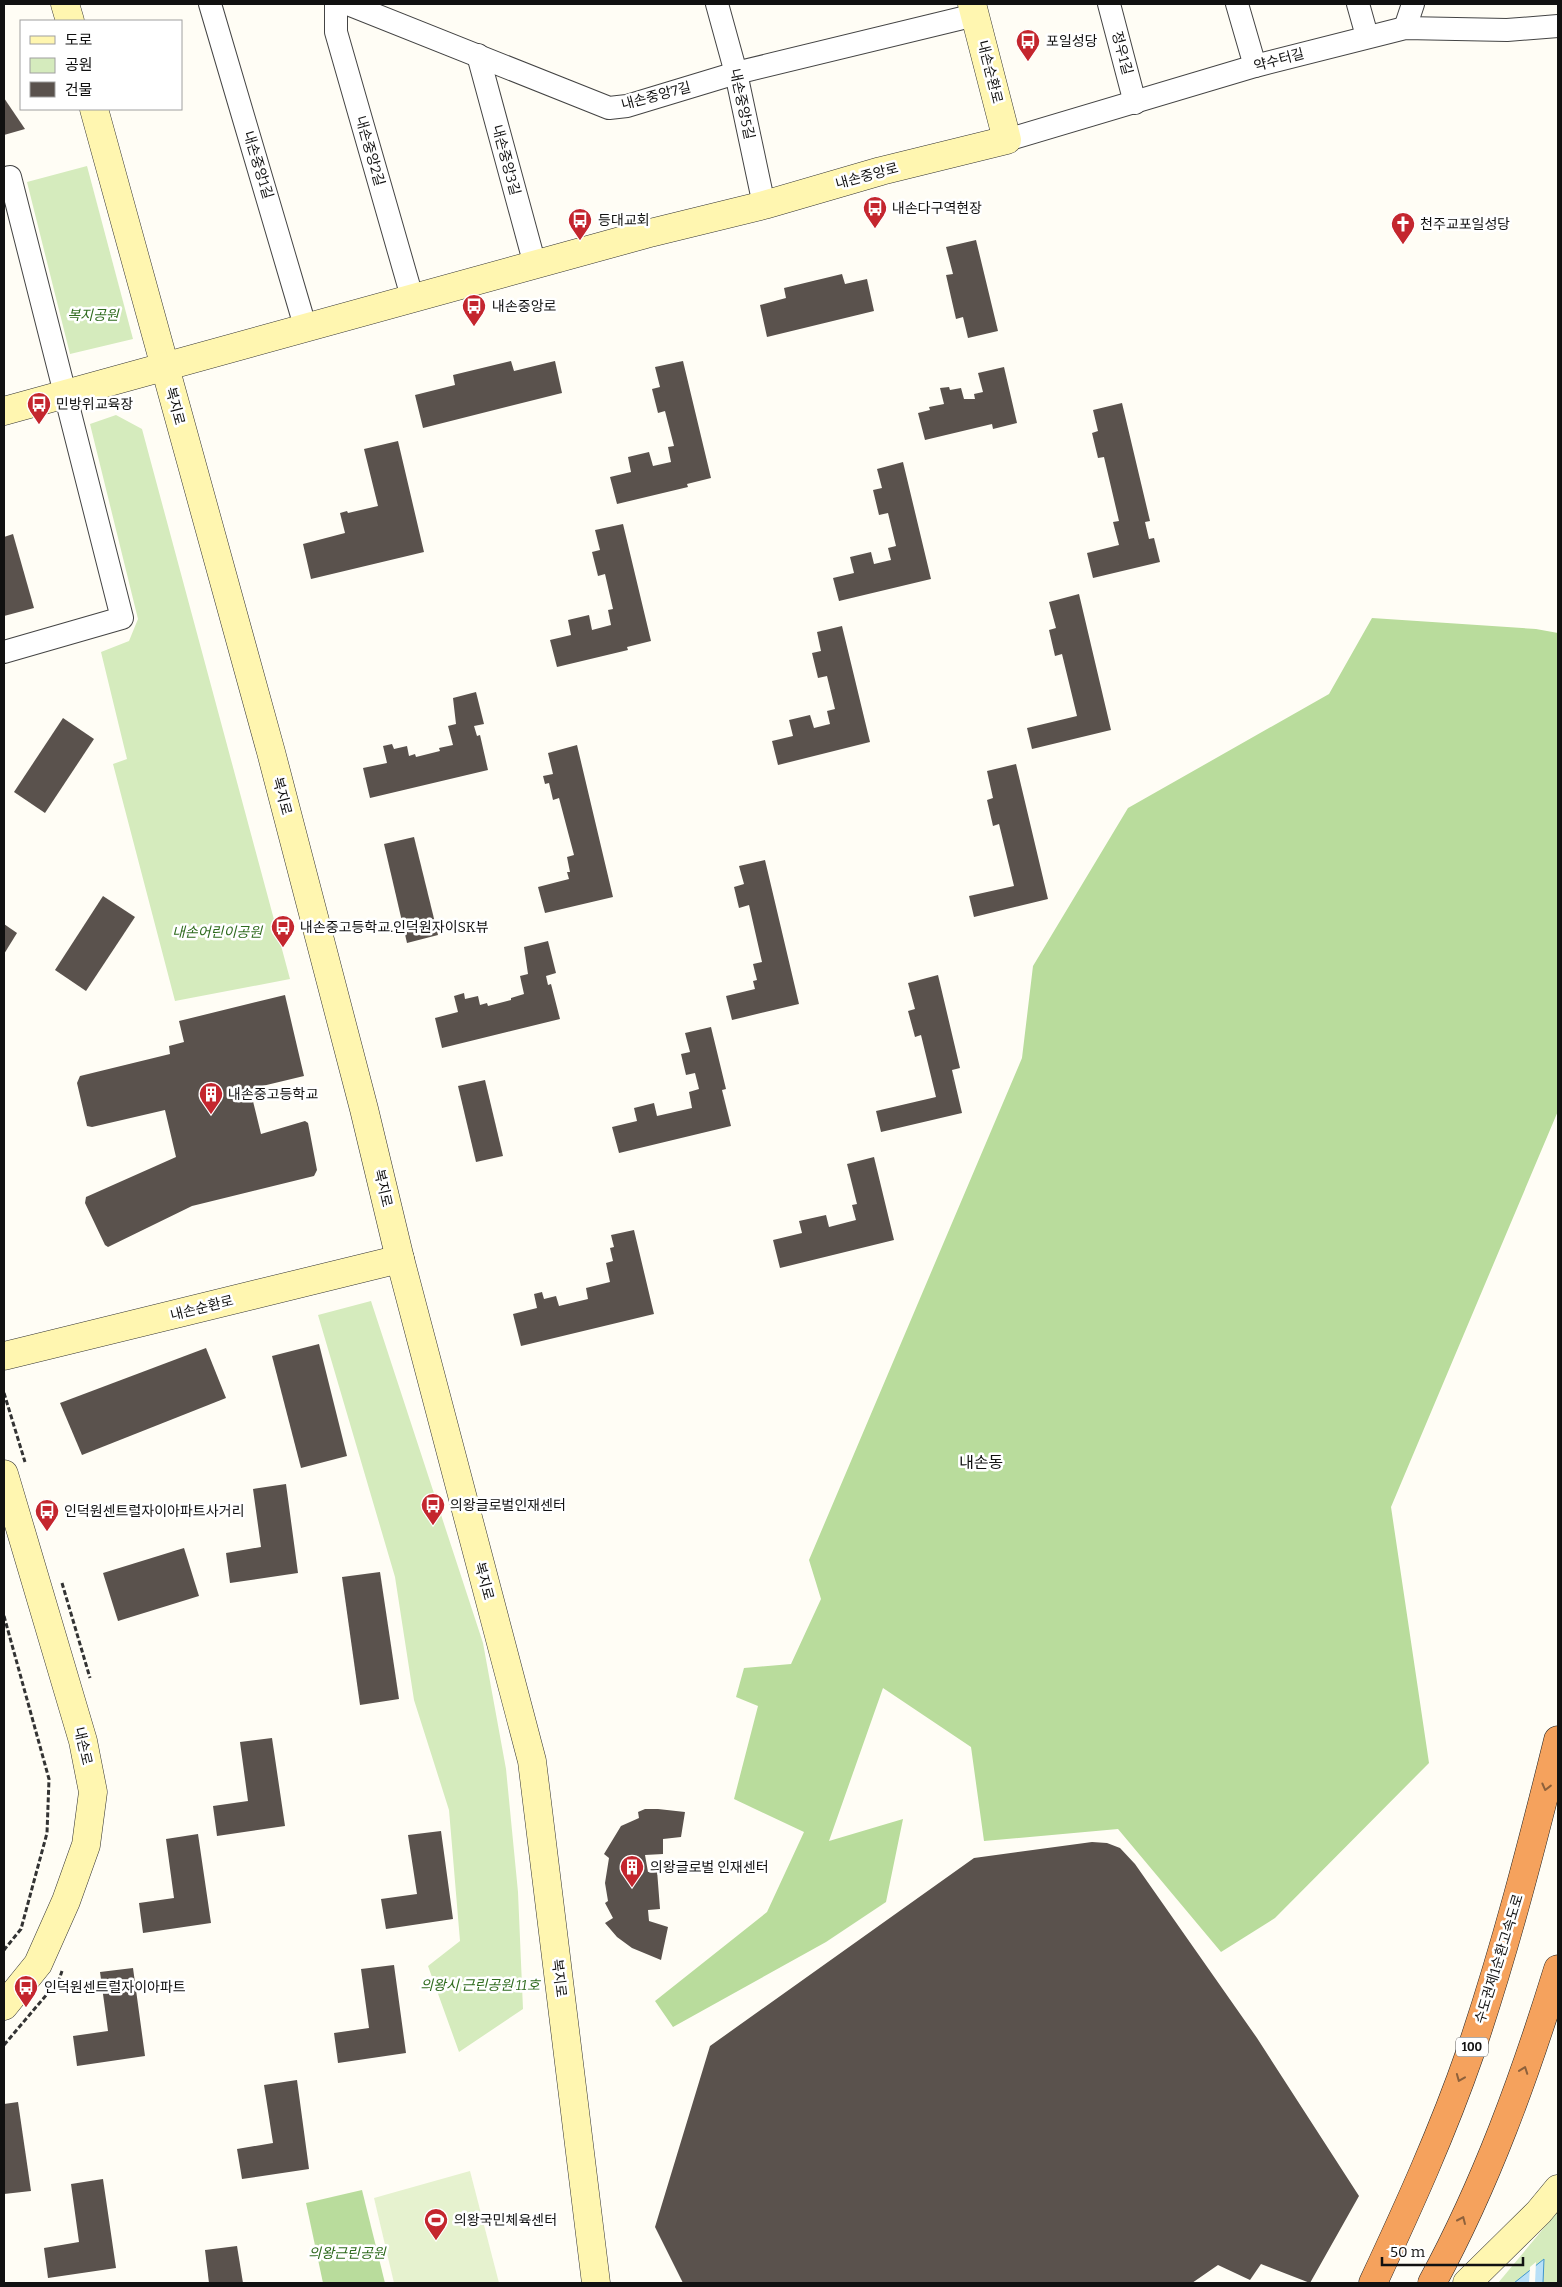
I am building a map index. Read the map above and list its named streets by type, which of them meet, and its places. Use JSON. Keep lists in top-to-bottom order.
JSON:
{
  "streets": {
    "highway": ["수도권제1순환고속도로", "100"],
    "street": [
      "정우1길",
      "약수터길",
      "내손순환로",
      "내손중앙7길",
      "내손중앙5길",
      "내손중앙2길",
      "내손중앙3길",
      "내손중앙1길",
      "내손중앙로",
      "복지로",
      "내손로"
    ]
  },
  "crossings": [
    ["정우1길", "약수터길"],
    ["약수터길", "내손순환로"],
    ["약수터길", "내손중앙로"],
    ["내손순환로", "내손중앙7길"],
    ["내손순환로", "내손중앙로"],
    ["내손순환로", "복지로"],
    ["내손중앙7길", "내손중앙5길"],
    ["내손중앙7길", "내손중앙3길"],
    ["내손중앙5길", "내손중앙로"],
    ["내손중앙2길", "내손중앙로"],
    ["내손중앙3길", "내손중앙로"],
    ["내손중앙1길", "내손중앙로"],
    ["내손중앙로", "복지로"]
  ],
  "districts": ["내손동"],
  "parks": [
    "복지공원",
    "내손어린이공원",
    "의왕시 근린공원 11호",
    "의왕근린공원"
  ],
  "places": {
    "bus stop": [
      "포일성당",
      "내손다구역현장",
      "등대교회",
      "내손중앙로",
      "민방위교육장",
      "내손중고등학교.인덕원자이SK뷰",
      "의왕글로벌인재센터",
      "인덕원센트럴자이아파트사거리",
      "인덕원센트럴자이아파트"
    ],
    "church": ["천주교포일성당"],
    "building": ["내손중고등학교", "의왕글로벌 인재센터"],
    "sports": ["의왕국민체육센터"]
  },
  "legend": ["도로", "공원", "건물"],
  "scale_bar": "50 m"
}
